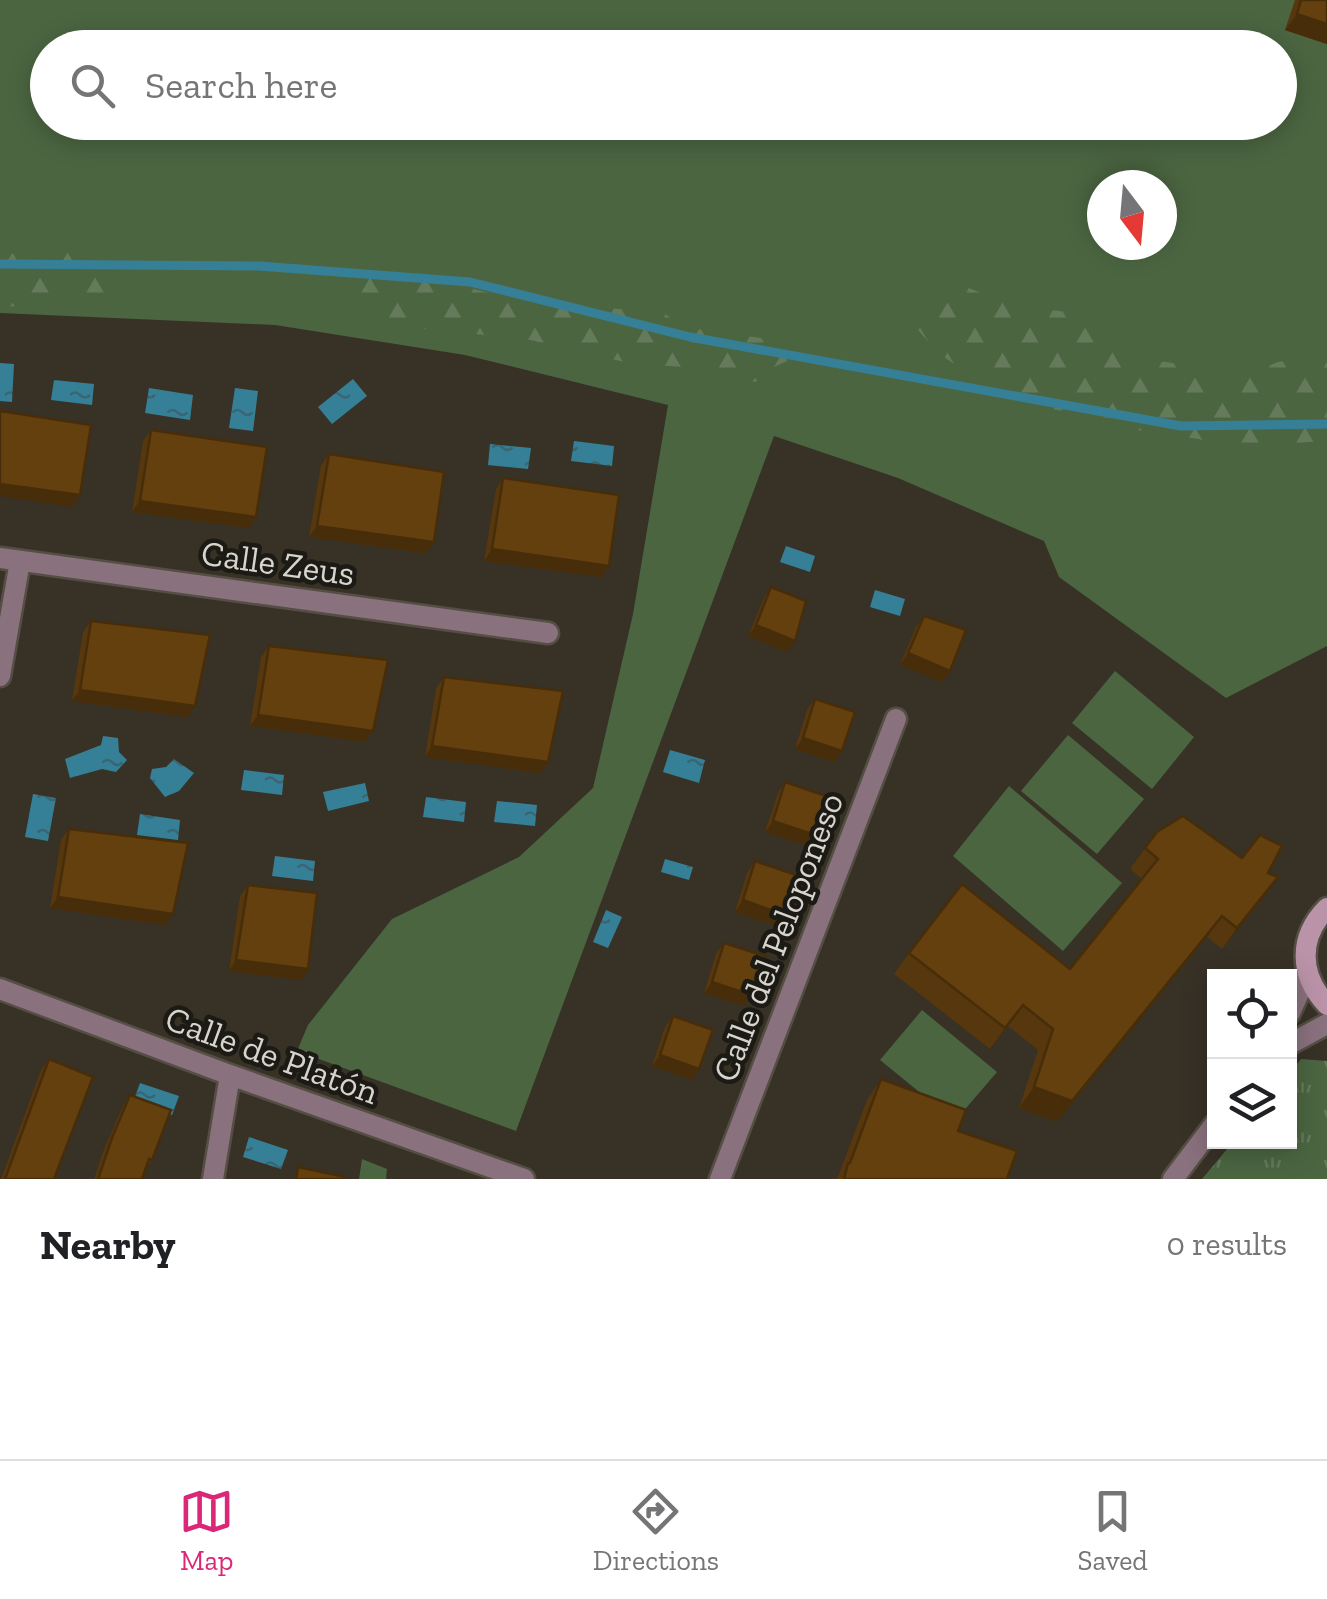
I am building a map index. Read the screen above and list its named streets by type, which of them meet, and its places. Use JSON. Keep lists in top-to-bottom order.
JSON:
{
  "streets": {
    "street": ["Calle Zeus", "Calle del Peloponeso", "Calle de Platón"]
  },
  "north": "bottom",
  "page": {
    "search": "Search here",
    "heading": ["Nearby", "0 results"],
    "nav": ["Map", "Directions", "Saved"]
  }
}
